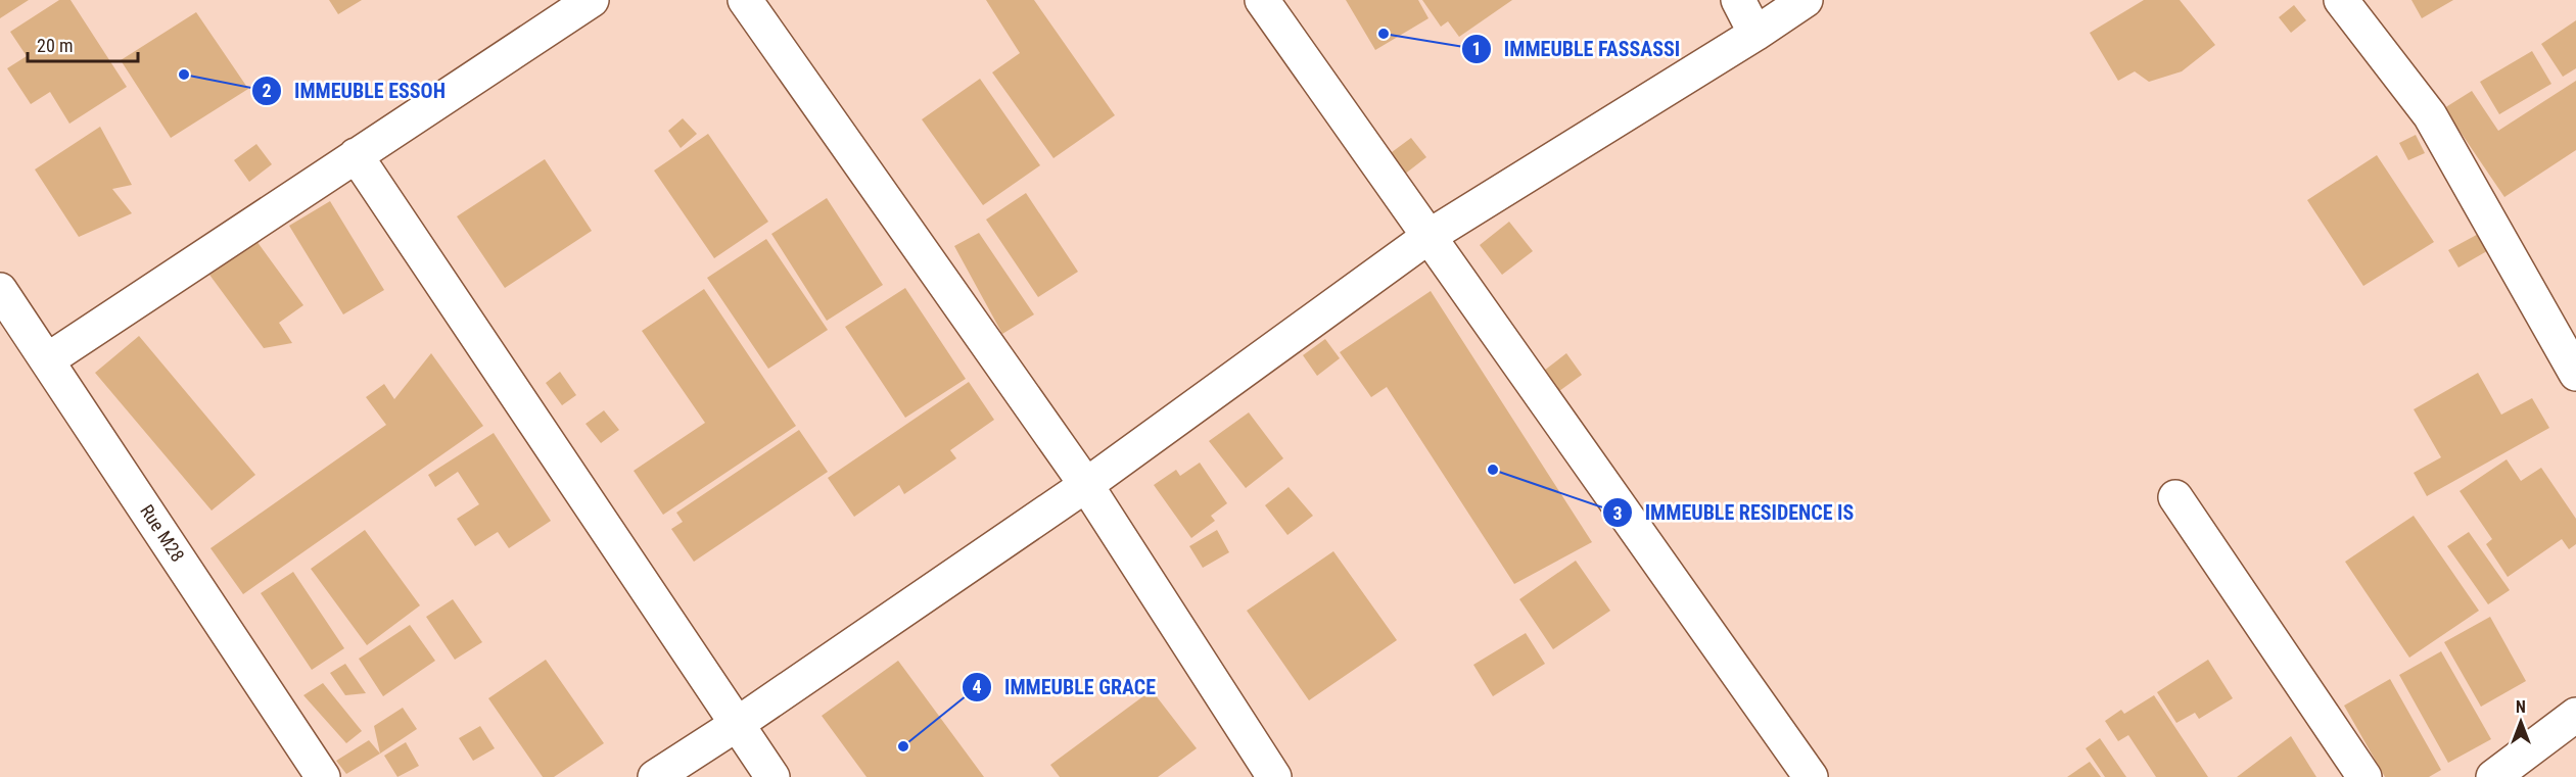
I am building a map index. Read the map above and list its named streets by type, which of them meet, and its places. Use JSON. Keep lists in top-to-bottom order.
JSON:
{
  "streets": {
    "street": ["Rue M28"]
  },
  "places": [
    "IMMEUBLE FASSASSI",
    "IMMEUBLE ESSOH",
    "IMMEUBLE RESIDENCE IS",
    "IMMEUBLE GRACE"
  ],
  "scale_bar": "20 m",
  "north": "top"
}
